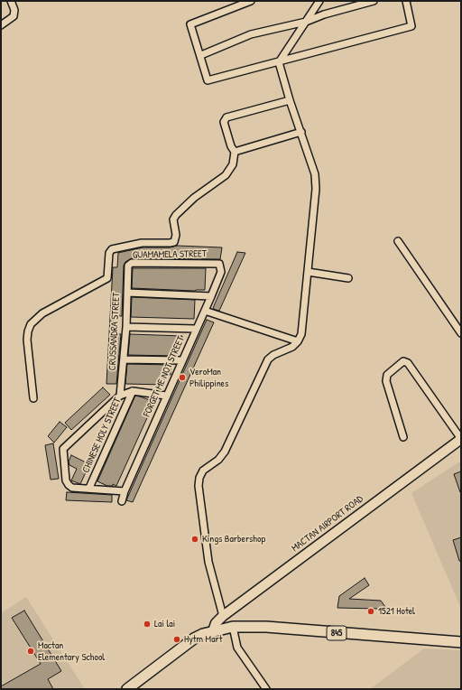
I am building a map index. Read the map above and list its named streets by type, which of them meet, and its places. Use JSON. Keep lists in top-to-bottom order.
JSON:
{
  "streets": {
    "main road": ["MACTAN AIRPORT ROAD", "845"],
    "street": [
      "GUAMAMELA STREET",
      "CRUSSANDRA STREET",
      "FORGET ME NOT STREET",
      "CHINESE HOLY STREET"
    ]
  },
  "crossings": [
    ["GUAMAMELA STREET", "CRUSSANDRA STREET"],
    ["GUAMAMELA STREET", "FORGET ME NOT STREET"],
    ["MACTAN AIRPORT ROAD", "845"]
  ],
  "places": [
    "VeroMan Philippines",
    "Kings Barbershop",
    "1521 Hotel",
    "Lai lai",
    "Hytm Mart",
    "Mactan Elementary School"
  ]
}
